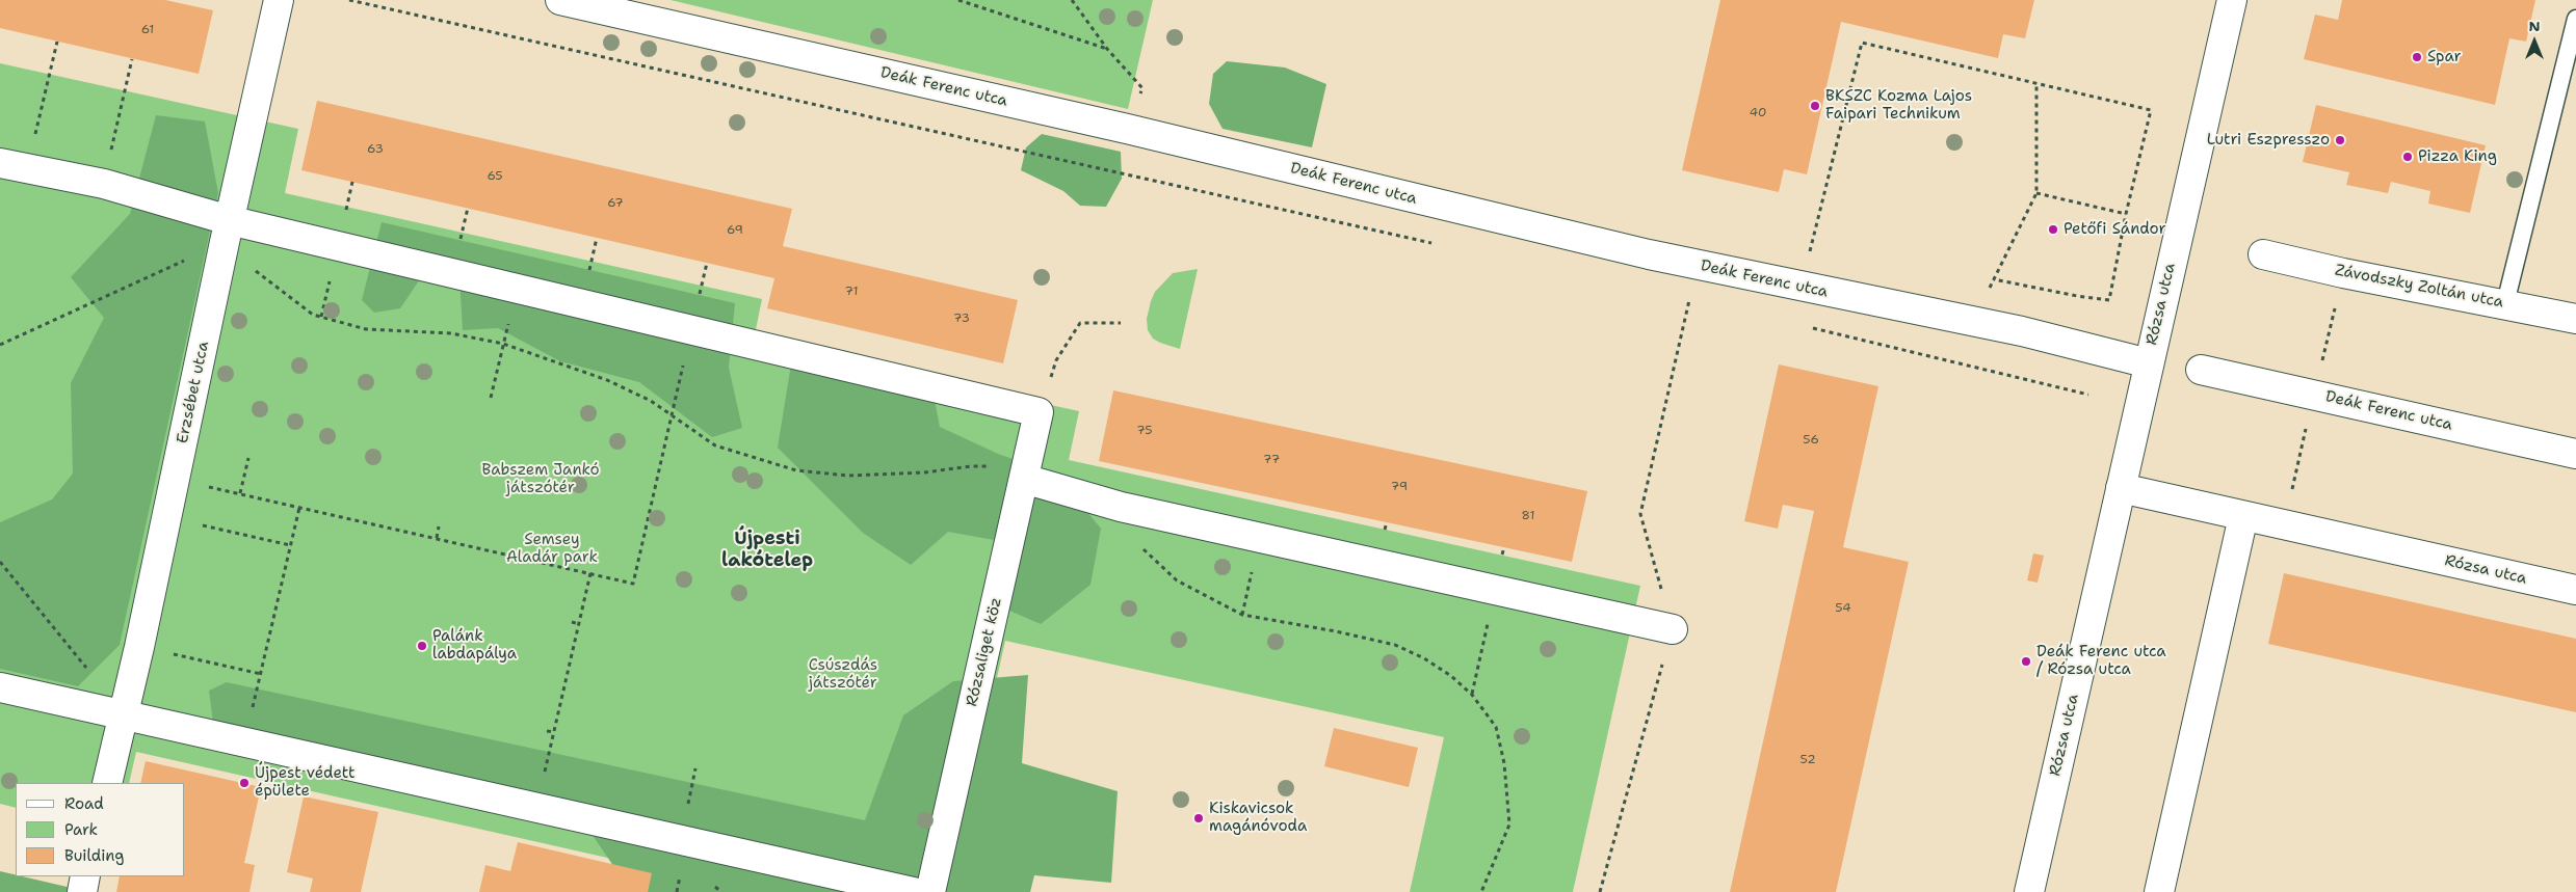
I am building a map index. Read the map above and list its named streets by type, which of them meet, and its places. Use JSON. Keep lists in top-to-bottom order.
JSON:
{
  "streets": {
    "street": [
      "Deák Ferenc utca",
      "Závodszky Zoltán utca",
      "Rózsa utca",
      "Erzsébet utca",
      "Rózsaliget köz"
    ]
  },
  "crossings": [
    ["Deák Ferenc utca", "Rózsa utca"]
  ],
  "districts": ["Újpesti lakótelep"],
  "parks": ["Babszem Jankó játszótér", "Semsey Aladár park", "Csúszdás játszótér"],
  "places": [
    "Spar",
    "BKSZC Kozma Lajos Faipari Technikum",
    "Lutri Eszpresszo",
    "Pizza King",
    "Petőfi Sándor",
    "Palánk labdapálya",
    "Deák Ferenc utca / Rózsa utca",
    "Újpest védett épülete",
    "Kiskavicsok magánóvoda"
  ],
  "house_numbers": [
    "61",
    "40",
    "63",
    "65",
    "67",
    "69",
    "71",
    "73",
    "75",
    "56",
    "77",
    "79",
    "81",
    "54",
    "52"
  ],
  "legend": ["Road", "Park", "Building"],
  "north": "top"
}
